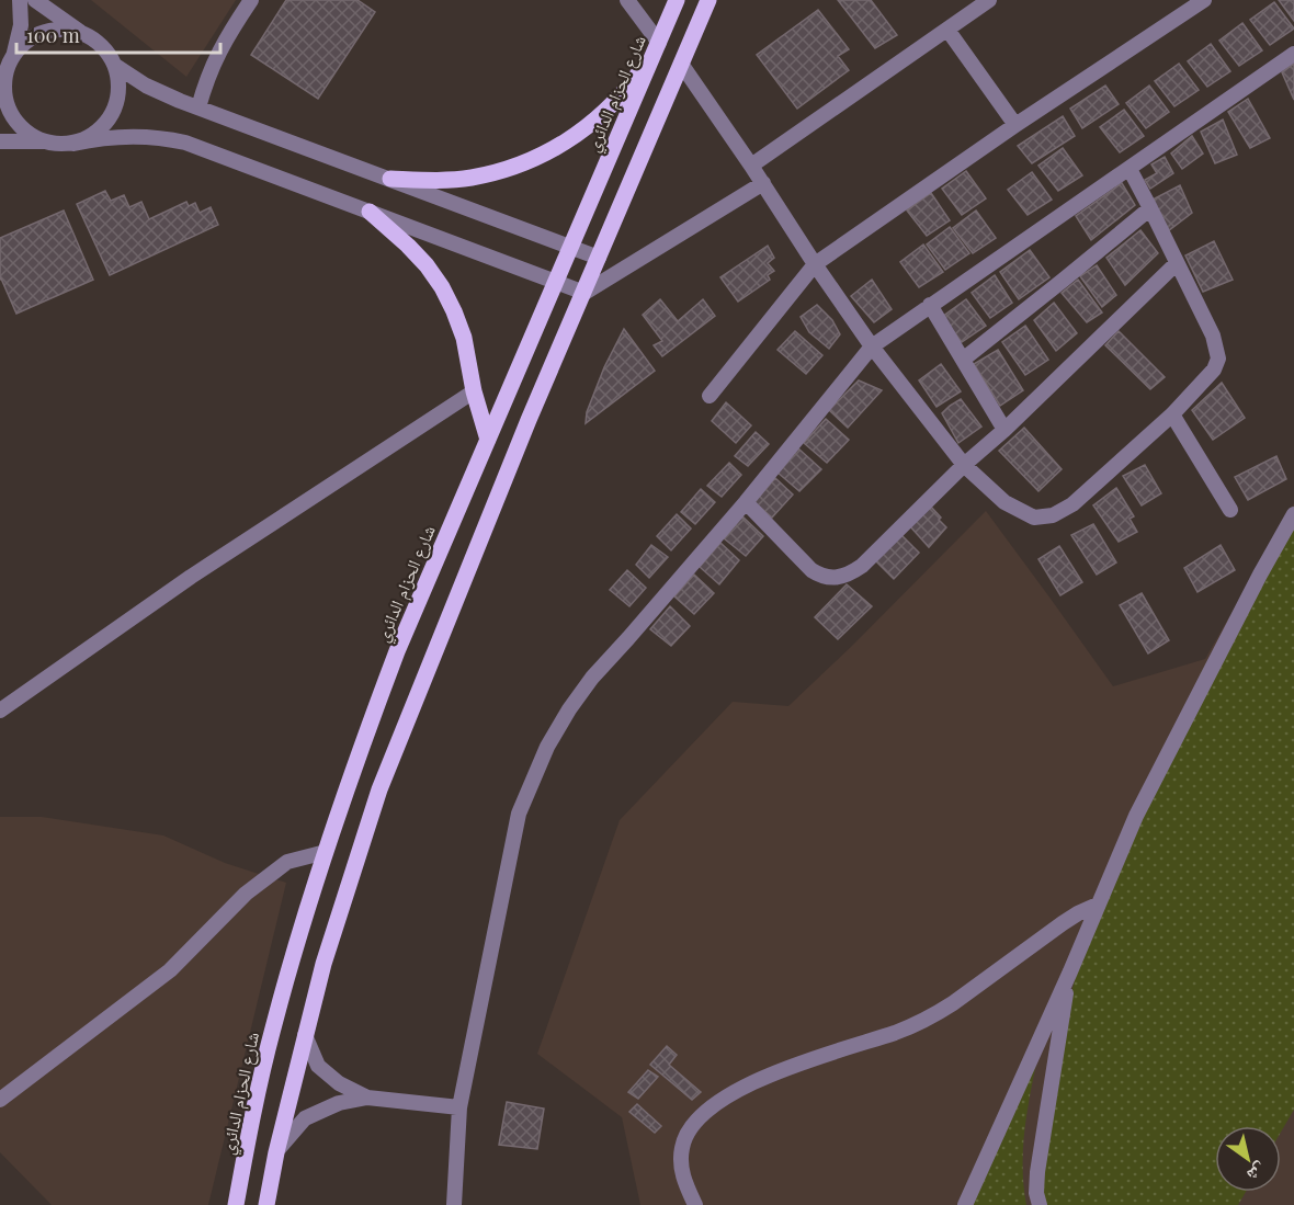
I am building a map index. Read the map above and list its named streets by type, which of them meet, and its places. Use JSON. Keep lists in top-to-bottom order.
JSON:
{
  "streets": {
    "main road": ["شارع الحزام الدائري"]
  },
  "scale_bar": "100 m",
  "north": "bottom right"
}
